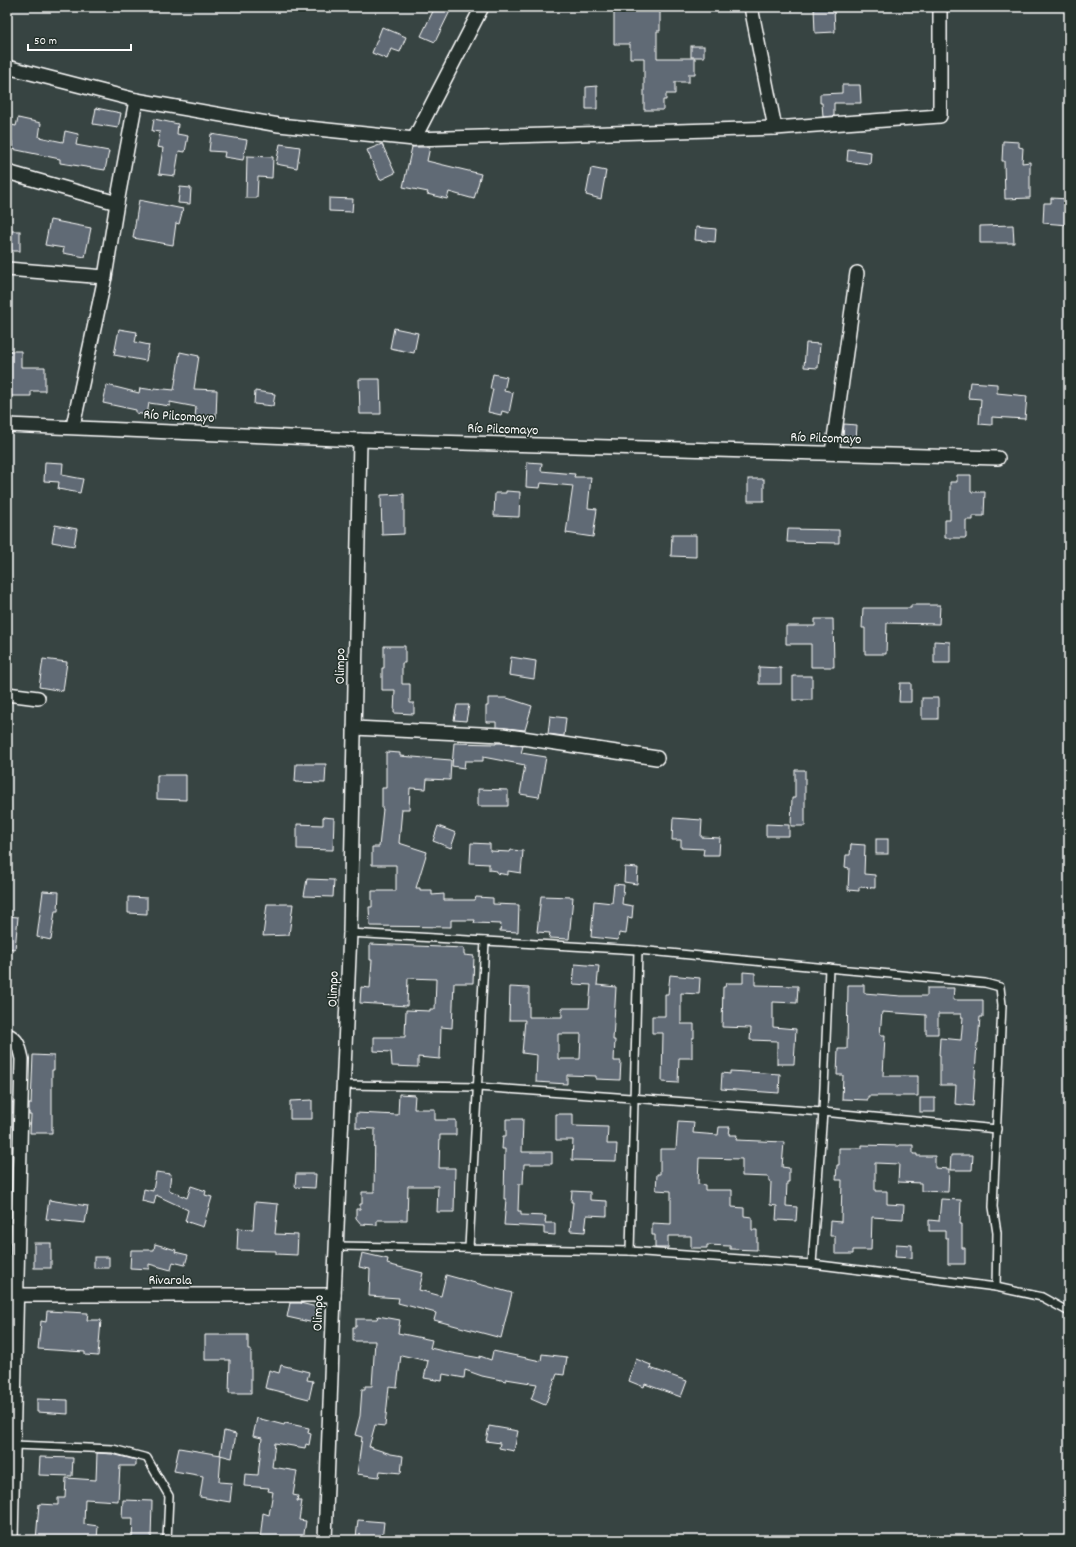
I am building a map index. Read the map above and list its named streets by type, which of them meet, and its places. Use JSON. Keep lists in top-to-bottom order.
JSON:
{
  "streets": {
    "street": ["Río Pilcomayo", "Olimpo", "Rivarola"]
  },
  "crossings": [
    ["Río Pilcomayo", "Olimpo"],
    ["Olimpo", "Rivarola"]
  ],
  "scale_bar": "50 m"
}
